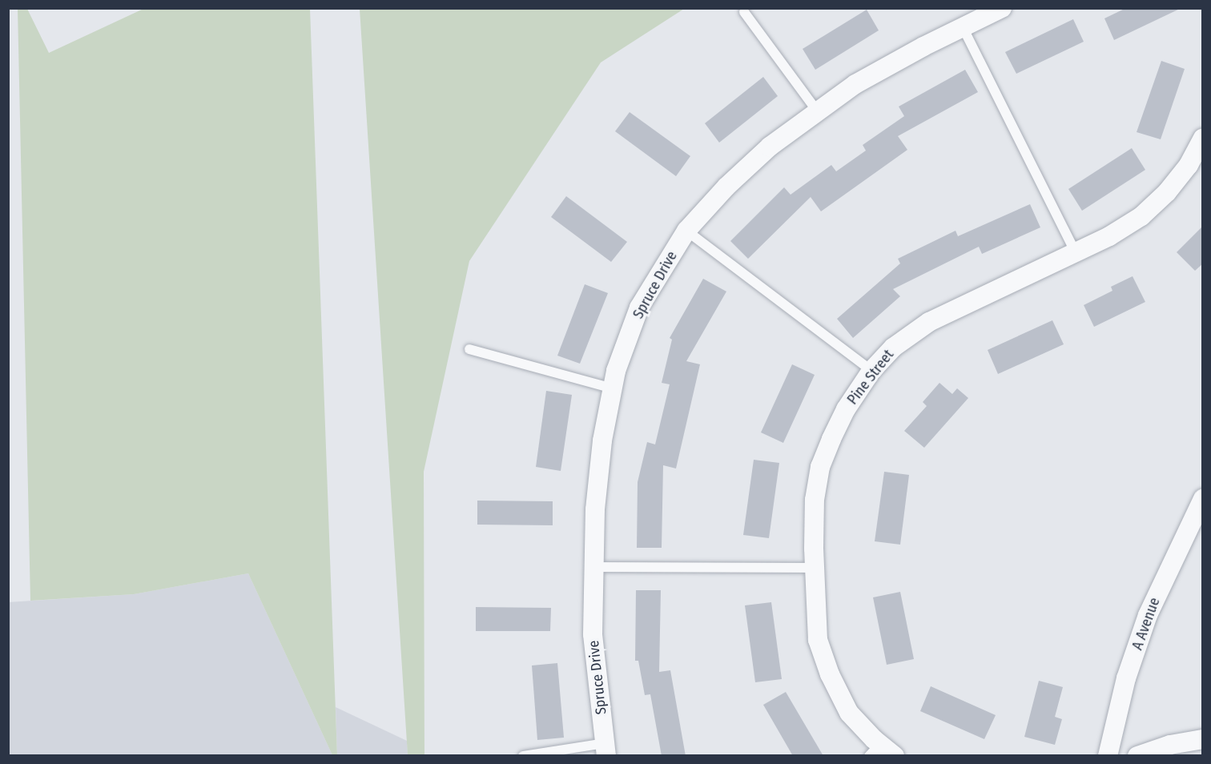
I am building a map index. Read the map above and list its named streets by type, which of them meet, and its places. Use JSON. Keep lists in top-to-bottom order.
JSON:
{
  "streets": {
    "street": ["Spruce Drive", "Pine Street", "A Avenue"]
  }
}
